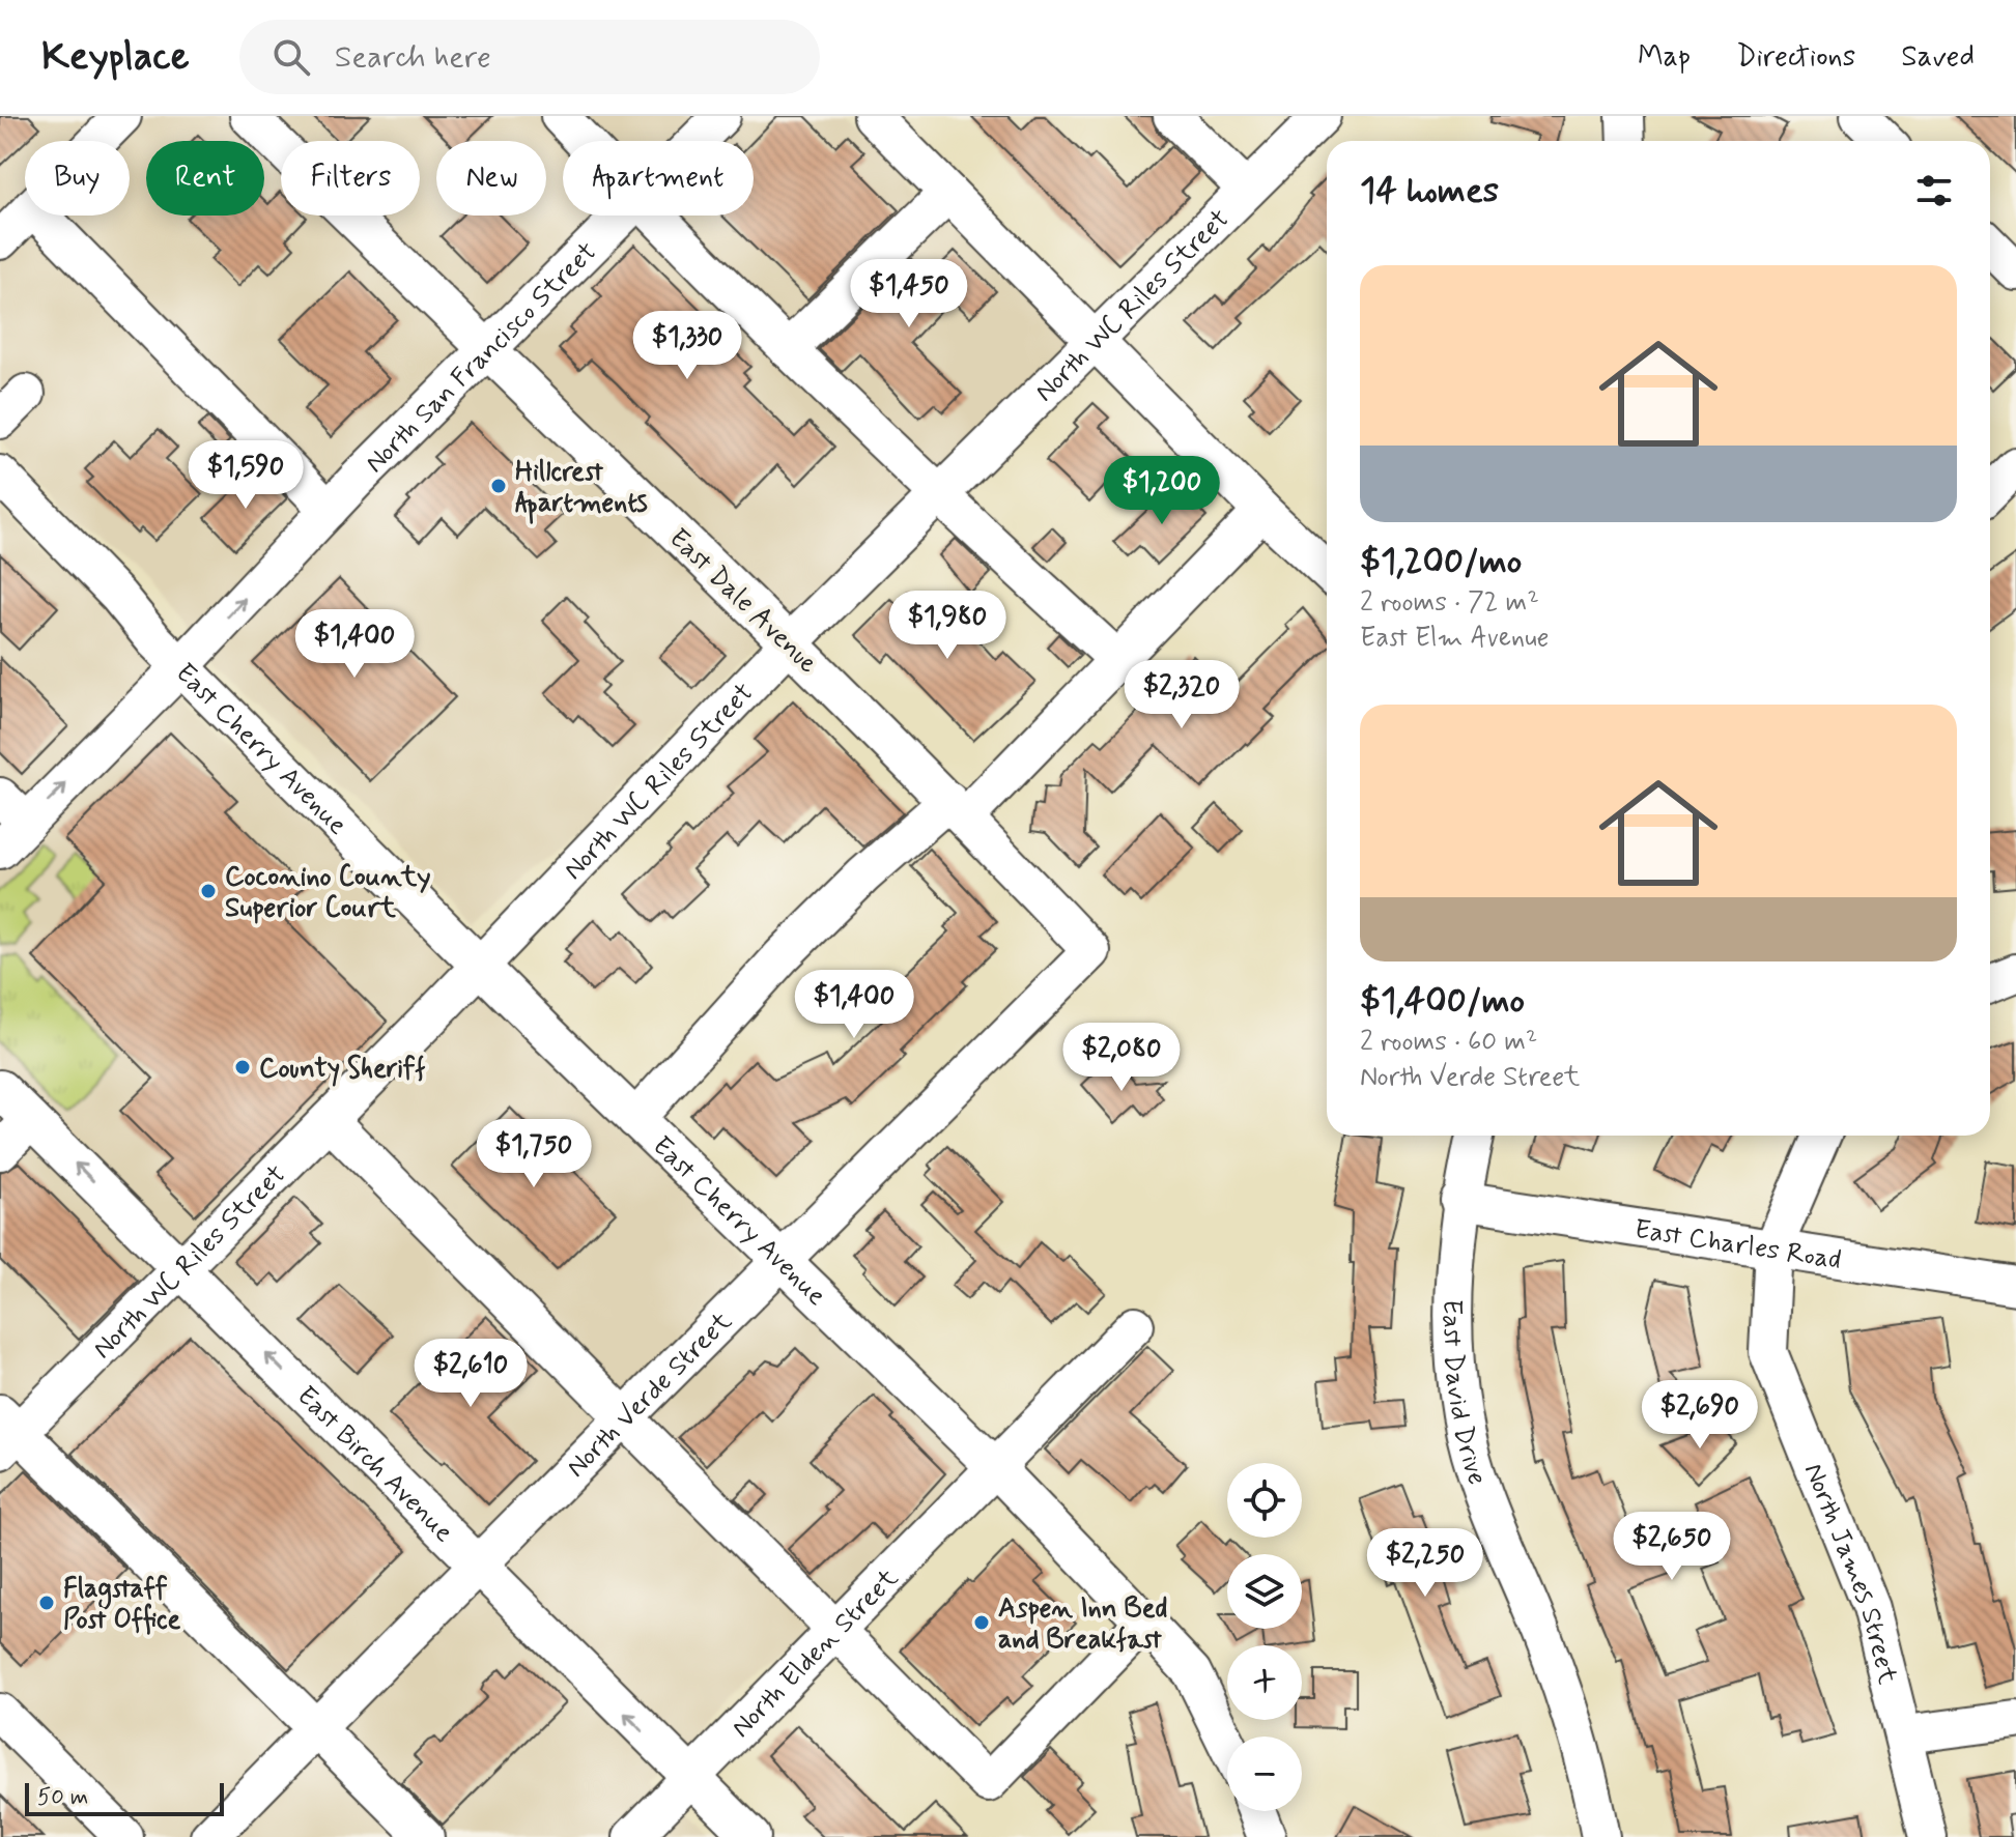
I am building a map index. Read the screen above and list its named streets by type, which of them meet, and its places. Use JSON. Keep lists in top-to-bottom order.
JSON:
{
  "streets": {
    "street": [
      "North WC Riles Street",
      "North San Francisco Street",
      "East Dale Avenue",
      "East Cherry Avenue",
      "East Charles Road",
      "East David Drive",
      "North Verde Street",
      "East Birch Avenue",
      "North James Street",
      "North Elden Street"
    ]
  },
  "crossings": [
    ["North WC Riles Street", "East Dale Avenue"],
    ["North WC Riles Street", "East Cherry Avenue"],
    ["North WC Riles Street", "East Birch Avenue"],
    ["North San Francisco Street", "East Dale Avenue"],
    ["North San Francisco Street", "East Cherry Avenue"],
    ["East Dale Avenue", "North Verde Street"],
    ["East Cherry Avenue", "North Verde Street"],
    ["East Cherry Avenue", "North Elden Street"],
    ["East Charles Road", "East David Drive"],
    ["East Charles Road", "North James Street"],
    ["North Verde Street", "East Birch Avenue"],
    ["East Birch Avenue", "North Elden Street"]
  ],
  "one_way": ["North San Francisco Street"],
  "places": [
    "Hillcrest Apartments",
    "Coconino County Superior Court",
    "County Sheriff",
    "Flagstaff Post Office",
    "Aspen Inn Bed and Breakfast"
  ],
  "scale_bar": "50 m",
  "page": {
    "header": "Keyplace",
    "search": "Search here",
    "nav": ["Map", "Directions", "Saved"],
    "chip": [
      "Buy",
      "Rent",
      "Filters",
      "New",
      "Apartment"
    ],
    "heading": "14 homes",
    "list": [
      {
        "name": "$1,200/mo",
        "note": "2 rooms · 72 m² · East Elm Avenue"
      },
      {
        "name": "$1,400/mo",
        "note": "2 rooms · 60 m² · North Verde Street"
      }
    ],
    "price": [
      "$1,450",
      "$1,330",
      "$1,590",
      "$1,200",
      "$1,980",
      "$1,400",
      "$2,320",
      "$1,400",
      "$2,080",
      "$1,750",
      "$2,610",
      "$2,690",
      "$2,650",
      "$2,250"
    ],
    "map_buttons": ["+", "−"],
    "scale": "50 m"
  }
}
